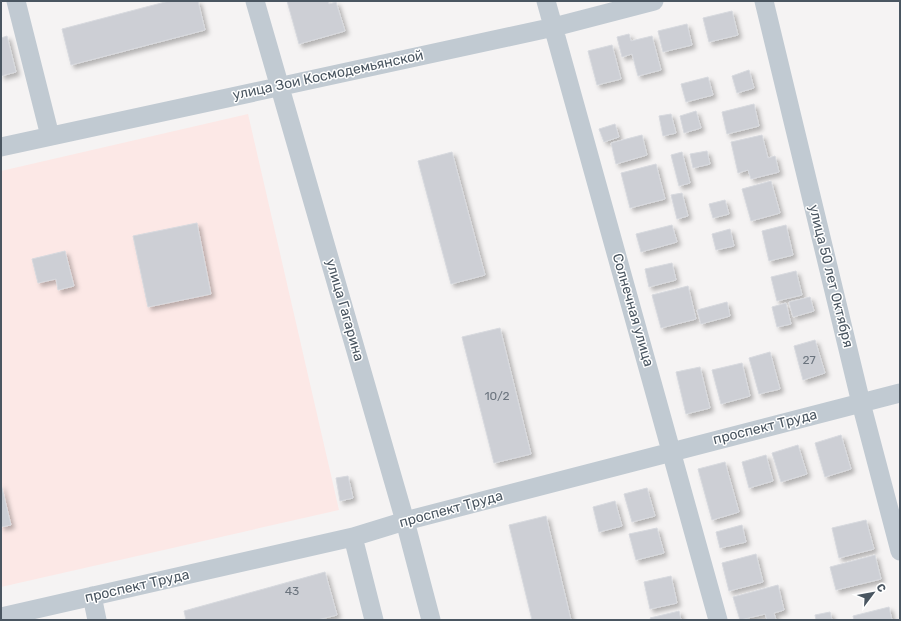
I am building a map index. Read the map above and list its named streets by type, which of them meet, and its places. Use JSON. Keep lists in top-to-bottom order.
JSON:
{
  "streets": {
    "street": [
      "улица Зои Космодемьянской",
      "улица 50 лет Октября",
      "улица Гагарина",
      "Солнечная улица",
      "проспект Труда"
    ]
  },
  "crossings": [
    ["улица Зои Космодемьянской", "улица Гагарина"],
    ["улица Зои Космодемьянской", "Солнечная улица"],
    ["улица 50 лет Октября", "проспект Труда"],
    ["улица Гагарина", "проспект Труда"],
    ["Солнечная улица", "проспект Труда"]
  ],
  "house_numbers": ["27", "10/2", "43"],
  "north": "top right"
}
